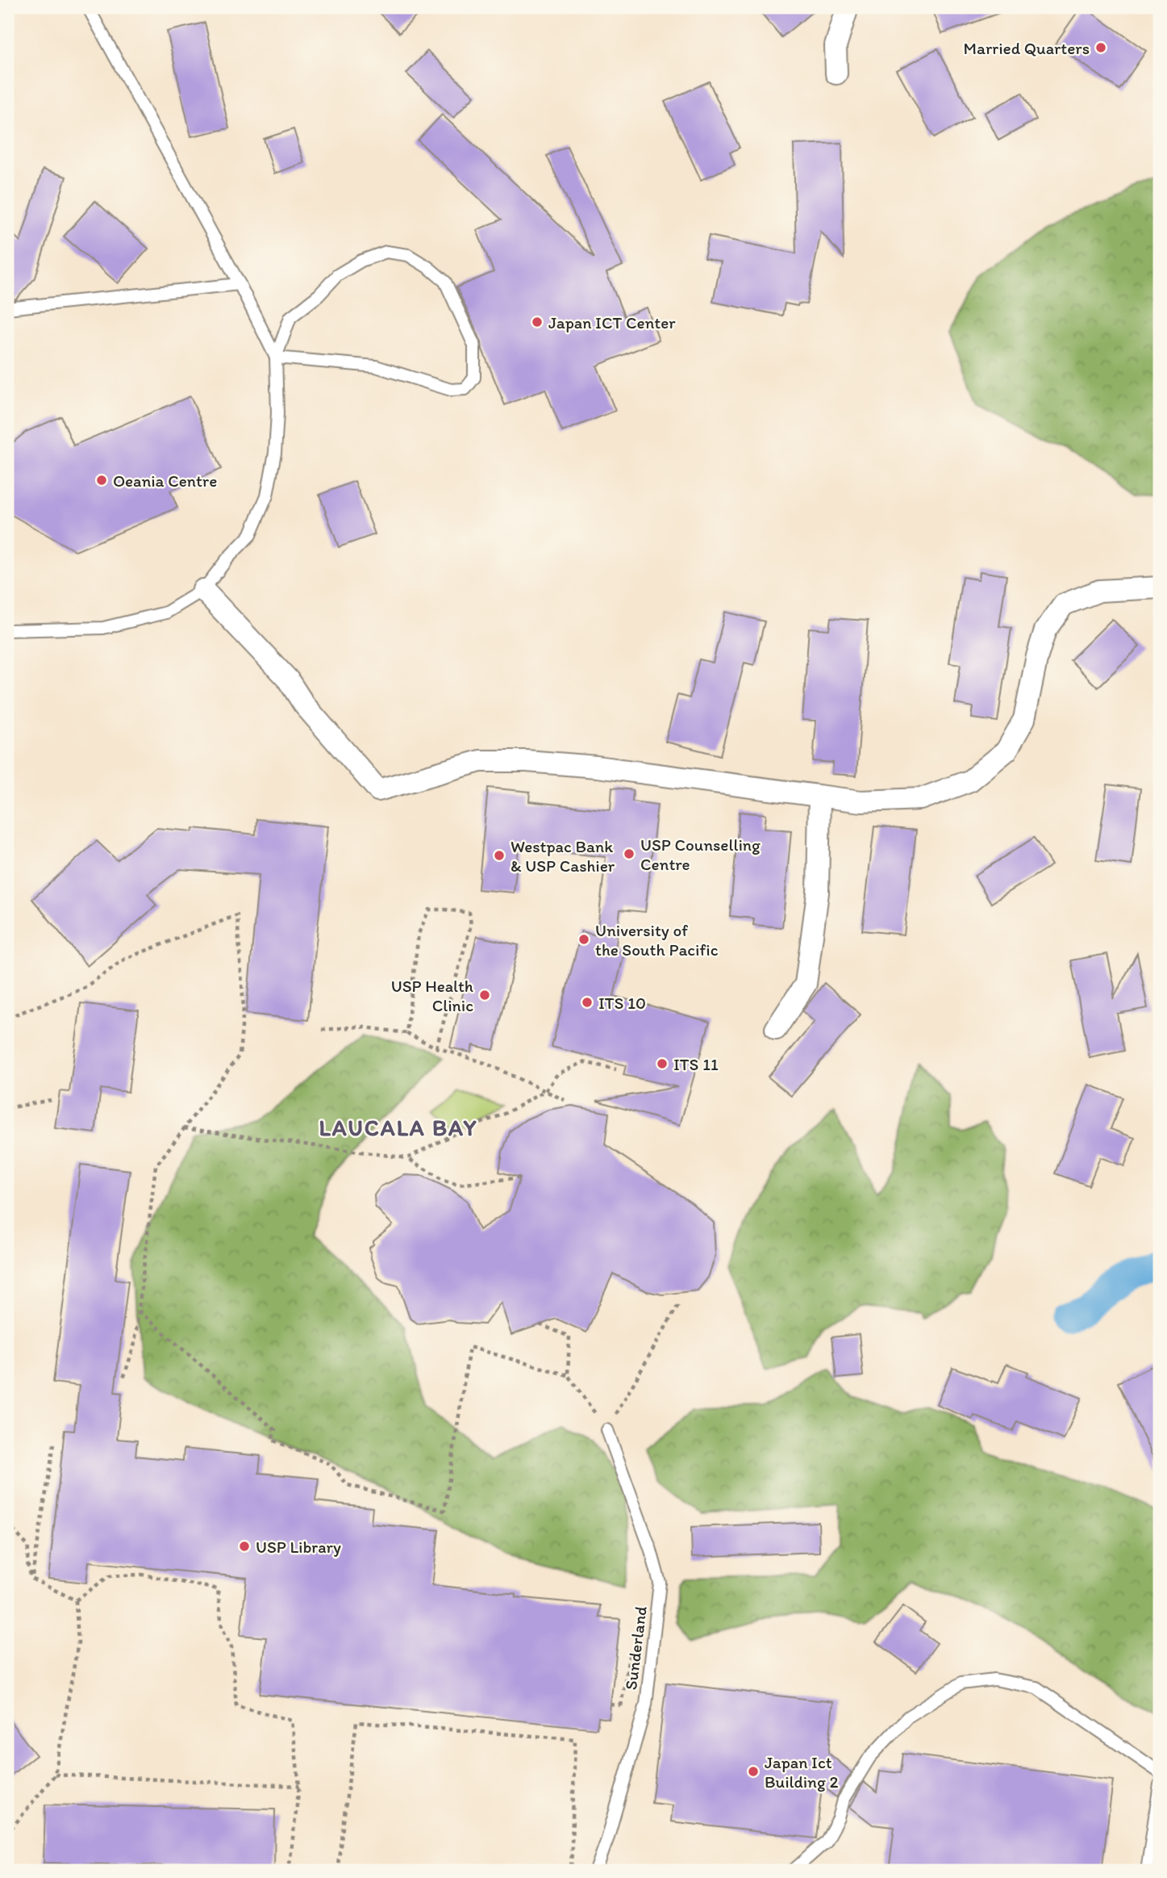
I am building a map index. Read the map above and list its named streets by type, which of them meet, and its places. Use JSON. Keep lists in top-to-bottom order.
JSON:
{
  "streets": {
    "lane": ["Sunderland"]
  },
  "districts": ["LAUCALA BAY"],
  "places": [
    "Married Quarters",
    "Japan ICT Center",
    "Oeania Centre",
    "USP Counselling Centre",
    "Westpac Bank & USP Cashier",
    "University of the South Pacific",
    "USP Health Clinic",
    "ITS 10",
    "ITS 11",
    "USP Library",
    "Japan Ict Building 2"
  ]
}
